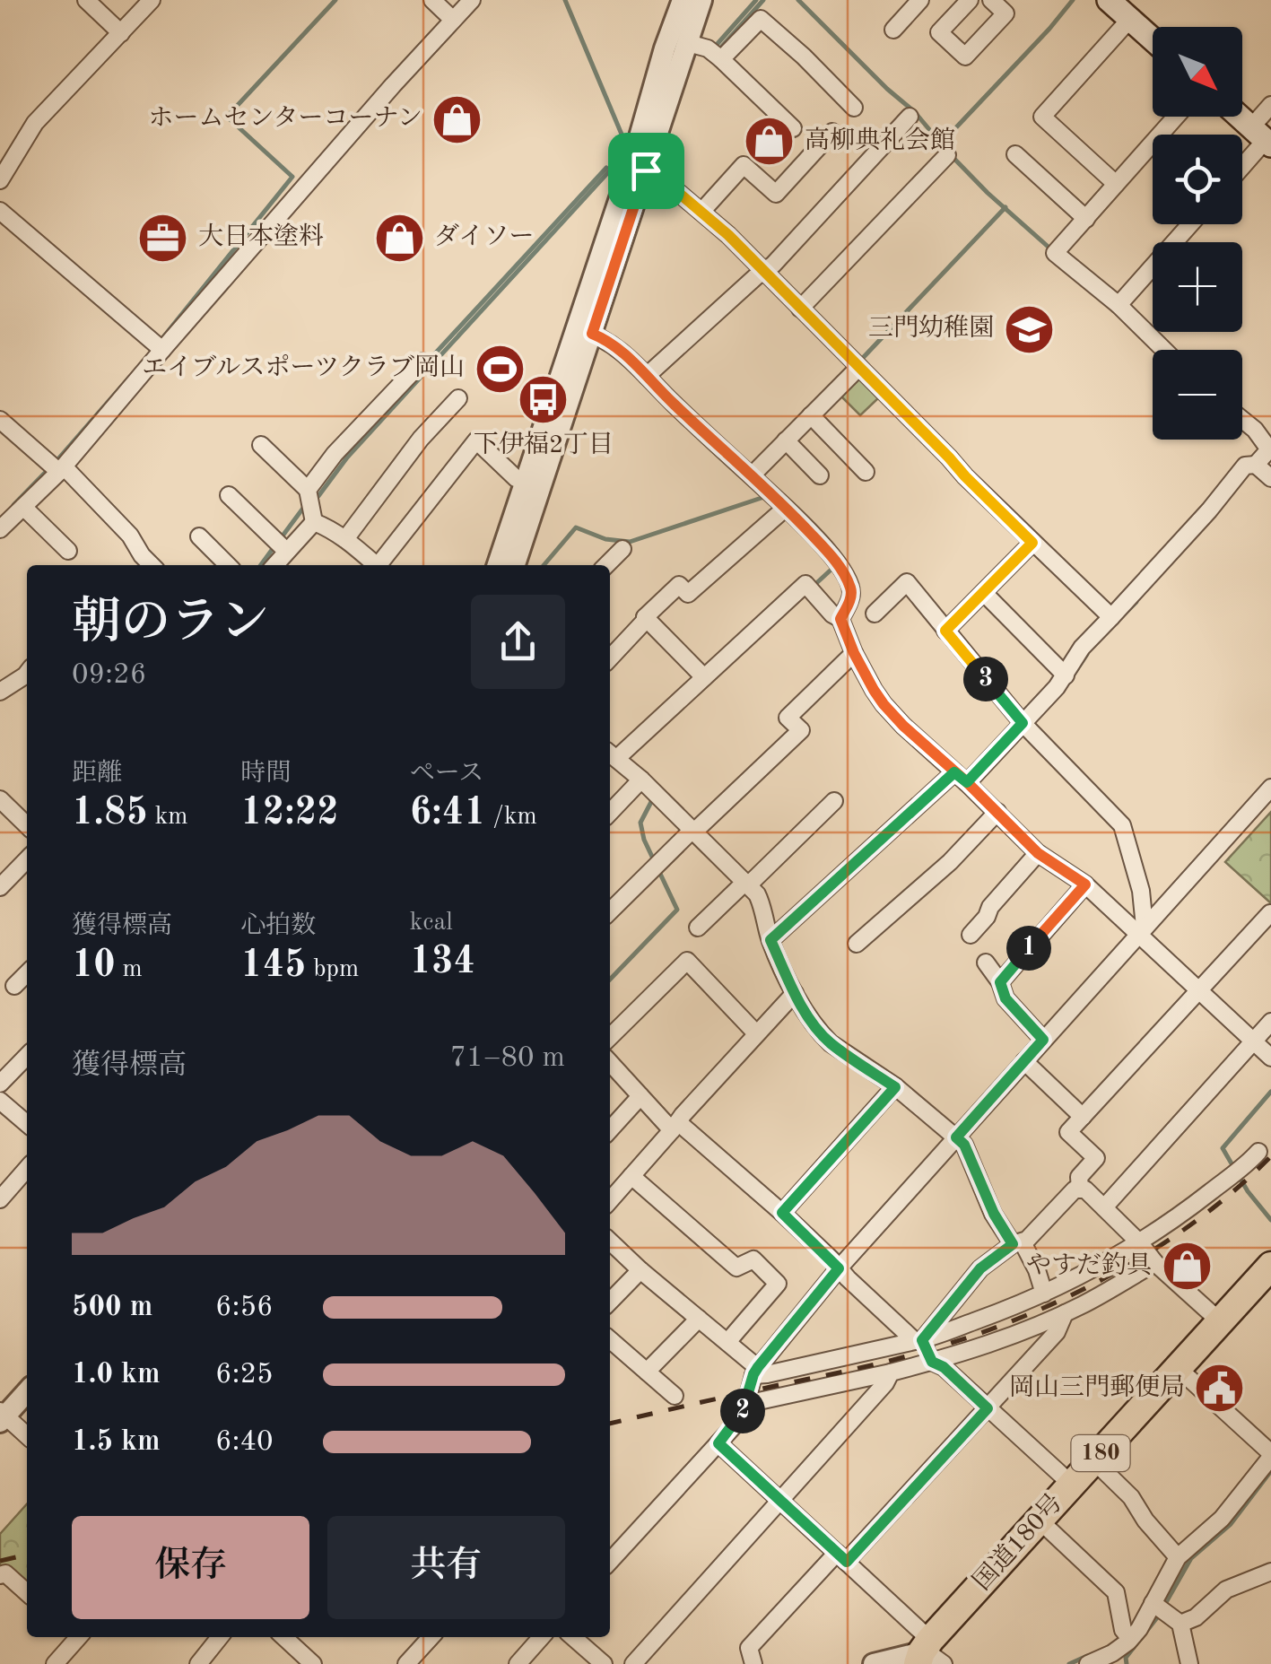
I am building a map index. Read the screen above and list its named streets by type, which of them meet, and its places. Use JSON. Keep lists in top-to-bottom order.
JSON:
{
  "streets": {
    "highway": ["180", "国道180号"]
  },
  "places": {
    "shop": [
      "ホームセンターコーナン",
      "高柳典礼会館",
      "ダイソー",
      "やすだ釣具"
    ],
    "office": ["大日本塗料"],
    "school or university": ["三門幼稚園"],
    "sports": ["エイブルスポーツクラブ岡山"],
    "bus stop": ["下伊福2丁目"],
    "public building": ["岡山三門郵便局"]
  },
  "north": "bottom right",
  "page": {
    "map_buttons": ["+", "−"],
    "heading": ["朝のラン", "09:26"],
    "pins": ["3", "1", "2"],
    "stats": [
      ["距離", "1.85 km"],
      ["時間", "12:22"],
      ["ペース", "6:41 /km"],
      ["獲得標高", "10 m"],
      ["心拍数", "145 bpm"],
      ["kcal", "134"]
    ],
    "chart": ["獲得標高", "71–80 m"],
    "list": [
      {
        "name": "500 m",
        "note": "6:56"
      },
      {
        "name": "1.0 km",
        "note": "6:25"
      },
      {
        "name": "1.5 km",
        "note": "6:40"
      }
    ],
    "buttons": ["保存", "共有"]
  }
}
